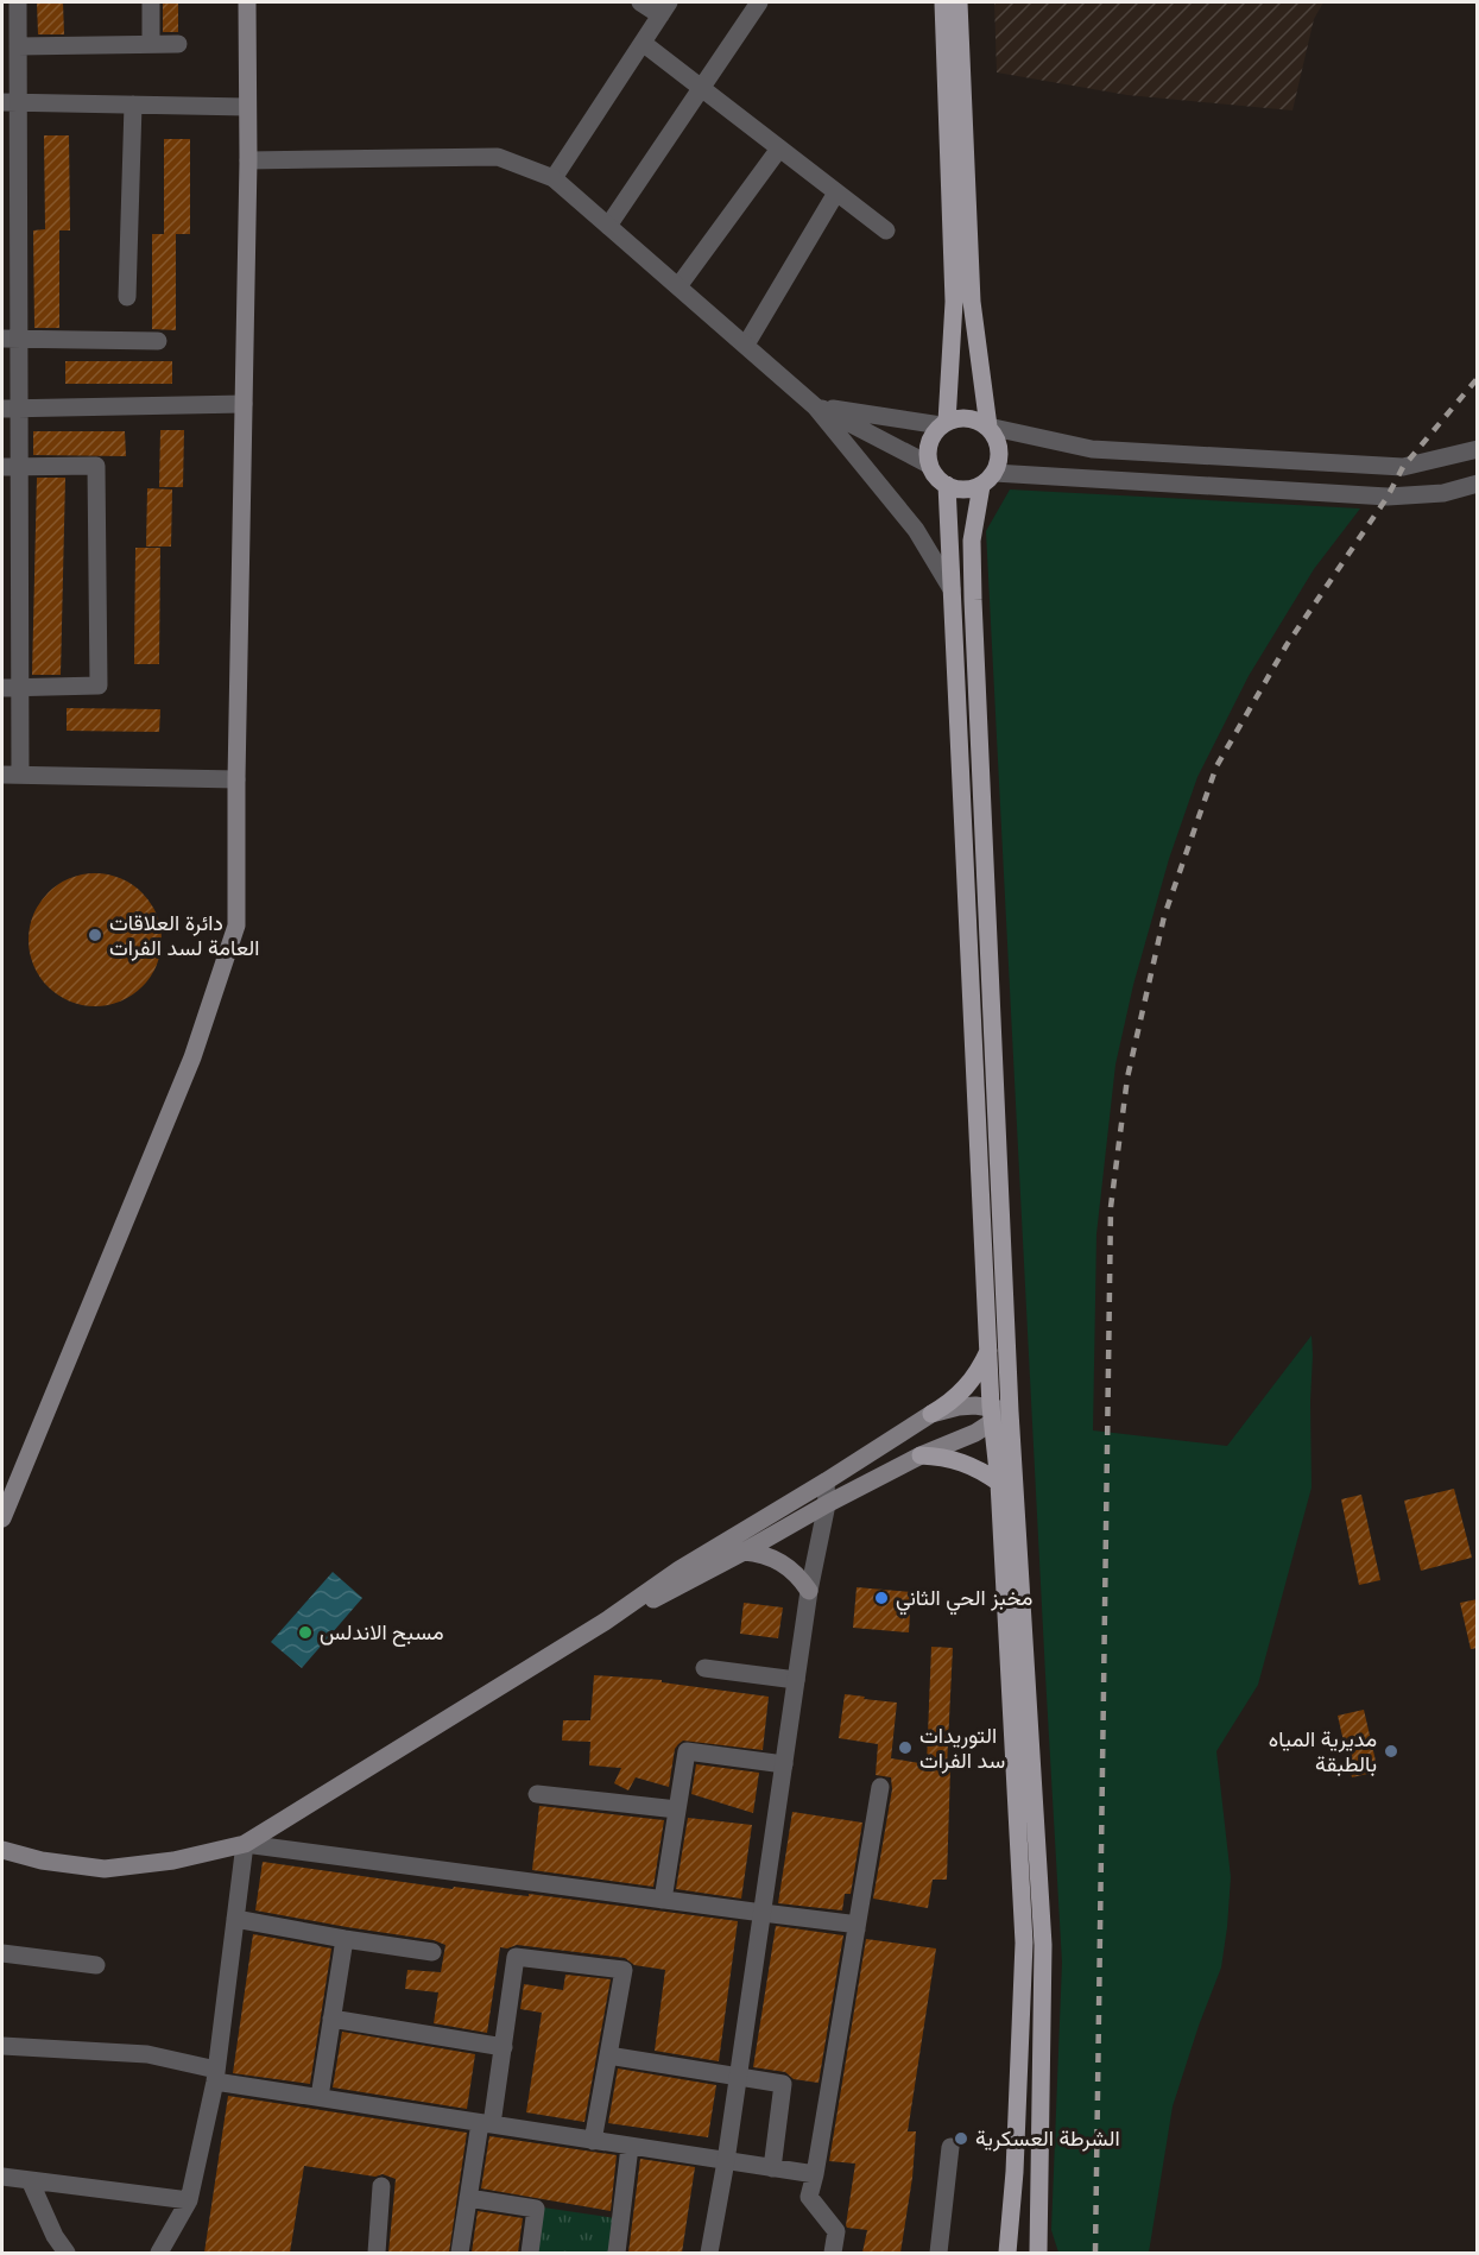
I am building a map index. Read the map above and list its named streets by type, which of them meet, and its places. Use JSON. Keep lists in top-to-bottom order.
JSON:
{
  "places": [
    "دائرة العلاقات العامة لسد الفرات",
    "مخبز الحي الثاني",
    "مسبح الاندلس",
    "التوريدات سد الفرات",
    "مديرية المياه بالطبقة",
    "الشرطة العسكرية"
  ]
}
